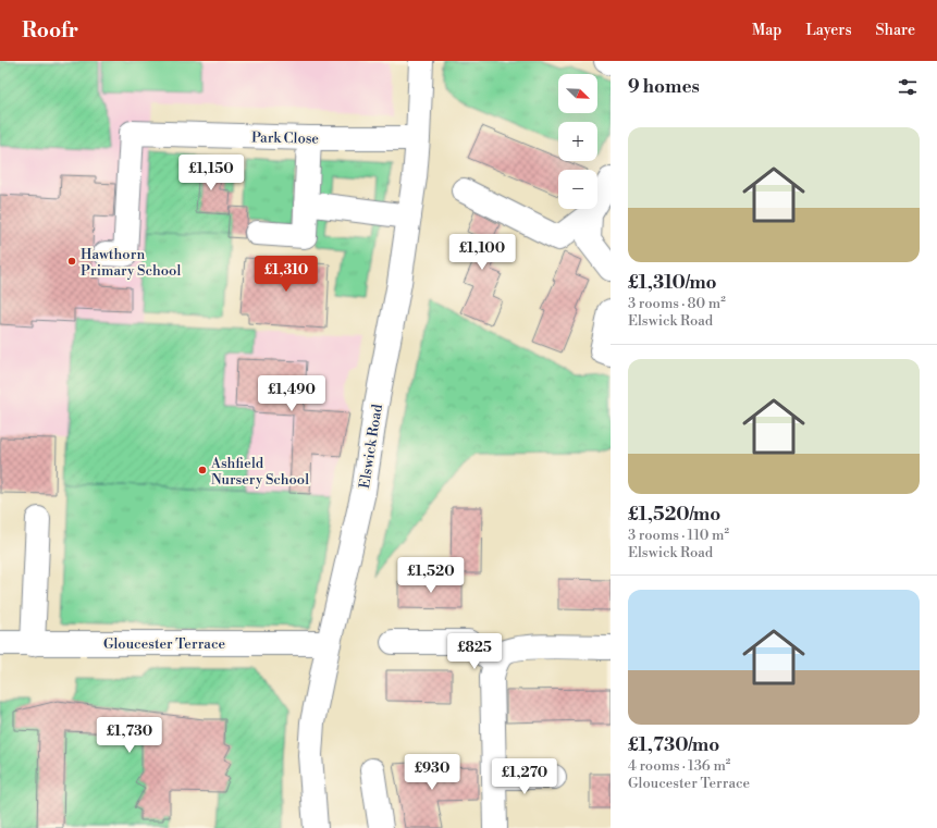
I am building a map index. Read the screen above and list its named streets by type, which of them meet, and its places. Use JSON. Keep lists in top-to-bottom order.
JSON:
{
  "streets": {
    "street": ["Park Close", "Elswick Road", "Gloucester Terrace"]
  },
  "crossings": [
    ["Park Close", "Elswick Road"],
    ["Elswick Road", "Gloucester Terrace"]
  ],
  "places": ["Hawthorn Primary School", "Ashfield Nursery School"],
  "north": "bottom right",
  "page": {
    "header": "Roofr",
    "nav": ["Map", "Layers", "Share"],
    "heading": "9 homes",
    "map_buttons": ["+", "−"],
    "list": [
      {
        "name": "£1,310/mo",
        "note": "3 rooms · 80 m² · Elswick Road"
      },
      {
        "name": "£1,520/mo",
        "note": "3 rooms · 110 m² · Elswick Road"
      },
      {
        "name": "£1,730/mo",
        "note": "4 rooms · 136 m² · Gloucester Terrace"
      }
    ],
    "price": [
      "£1,150",
      "£1,100",
      "£1,310",
      "£1,490",
      "£1,520",
      "£825",
      "£1,730",
      "£930",
      "£1,270"
    ]
  }
}
